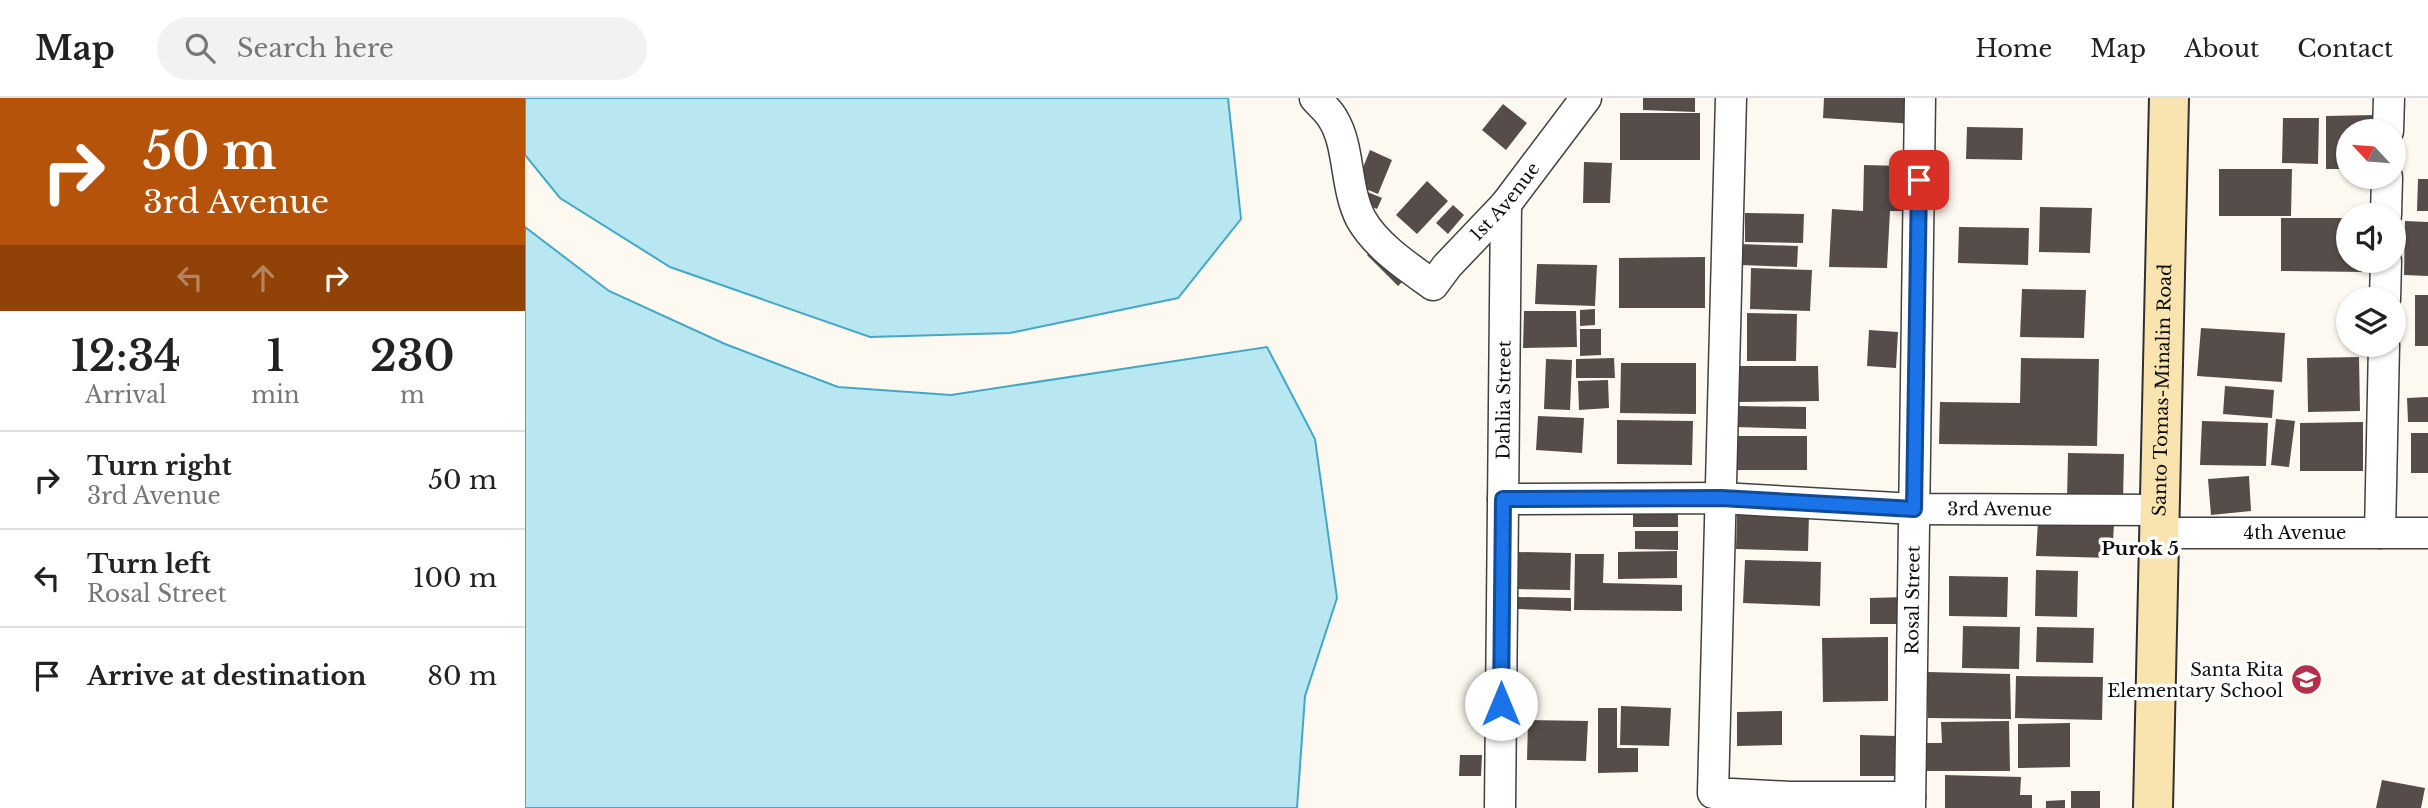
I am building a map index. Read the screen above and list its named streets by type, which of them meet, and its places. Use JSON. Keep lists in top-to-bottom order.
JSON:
{
  "streets": {
    "main road": ["Santo Tomas-Minalin Road"],
    "street": [
      "1st Avenue",
      "Dahlia Street",
      "3rd Avenue",
      "4th Avenue",
      "Rosal Street"
    ]
  },
  "crossings": [
    ["1st Avenue", "Dahlia Street"],
    ["Santo Tomas-Minalin Road", "3rd Avenue"],
    ["Santo Tomas-Minalin Road", "4th Avenue"],
    ["Dahlia Street", "3rd Avenue"],
    ["3rd Avenue", "4th Avenue"],
    ["3rd Avenue", "Rosal Street"]
  ],
  "districts": ["Purok 5"],
  "places": {
    "school or university": ["Santa Rita Elementary School"]
  },
  "north": "top left",
  "page": {
    "header": "Map",
    "search": "Search here",
    "nav": [
      "Home",
      "Map",
      "About",
      "Contact"
    ],
    "turn": ["50 m", "3rd Avenue"],
    "eta": [
      "12:34",
      "Arrival",
      "1",
      "min",
      "230",
      "m"
    ],
    "list": [
      {
        "name": "Turn right",
        "note": "3rd Avenue",
        "value": "50 m"
      },
      {
        "name": "Turn left",
        "note": "Rosal Street",
        "value": "100 m"
      },
      {
        "name": "Arrive at destination",
        "value": "80 m"
      }
    ]
  }
}
